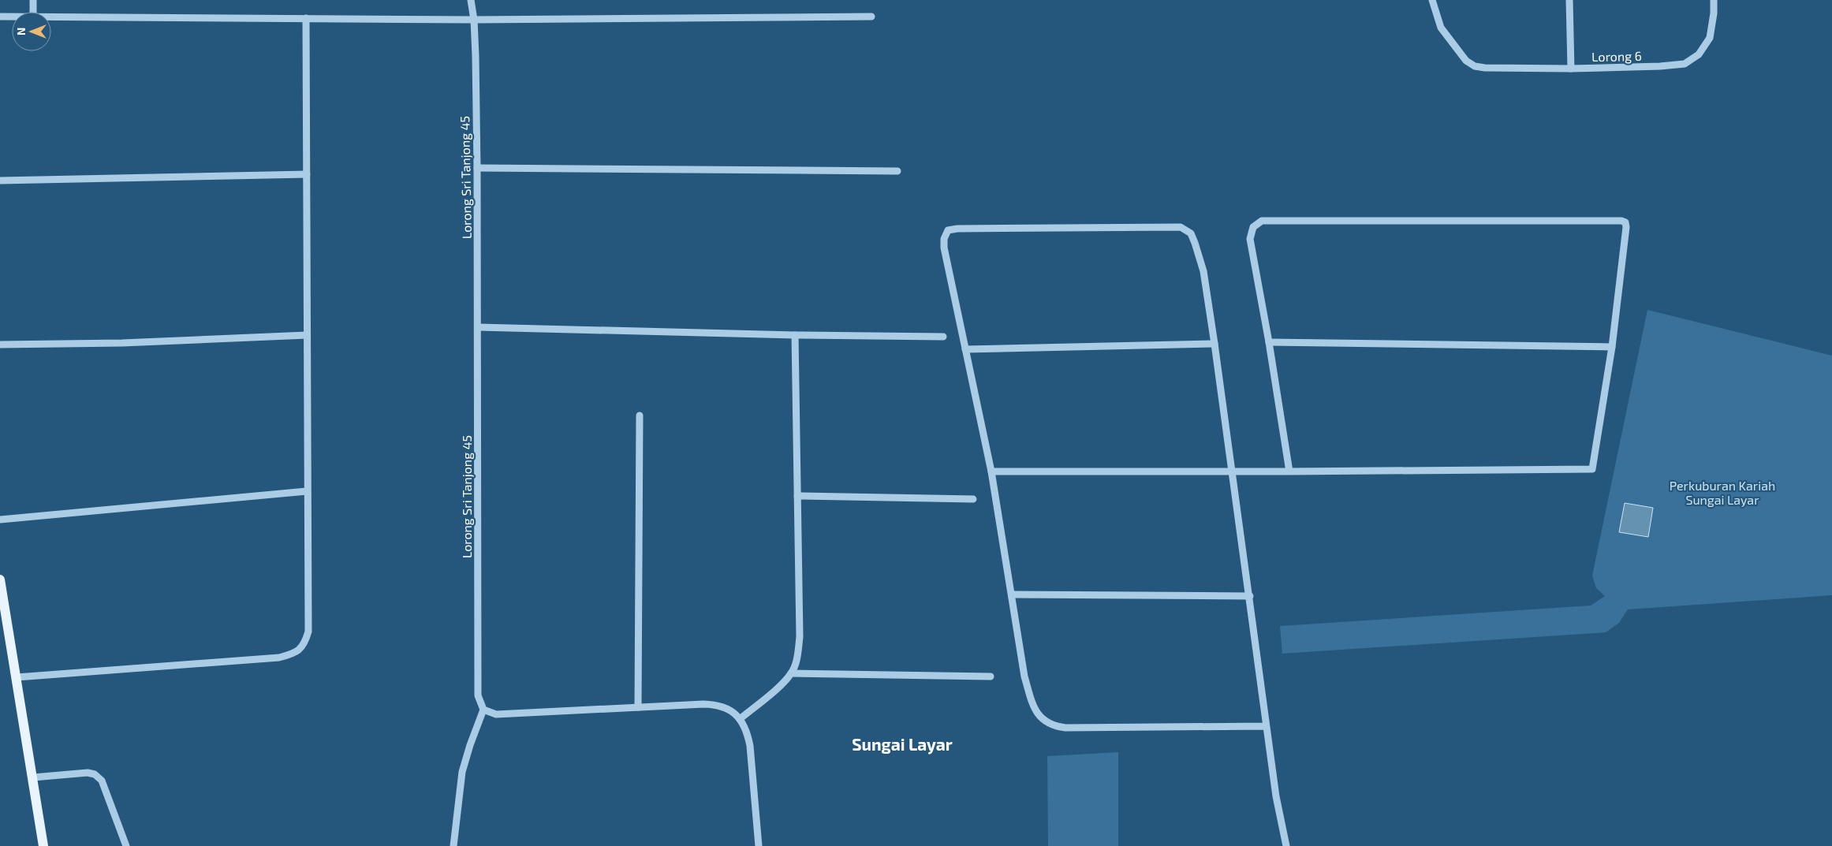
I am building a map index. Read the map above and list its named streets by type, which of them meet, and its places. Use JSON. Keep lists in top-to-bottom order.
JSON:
{
  "streets": {
    "street": ["Lorong 6", "Lorong Sri Tanjong 45"]
  },
  "districts": ["Sungai Layar"],
  "parks": ["Perkuburan Kariah Sungai Layar"],
  "north": "left"
}
